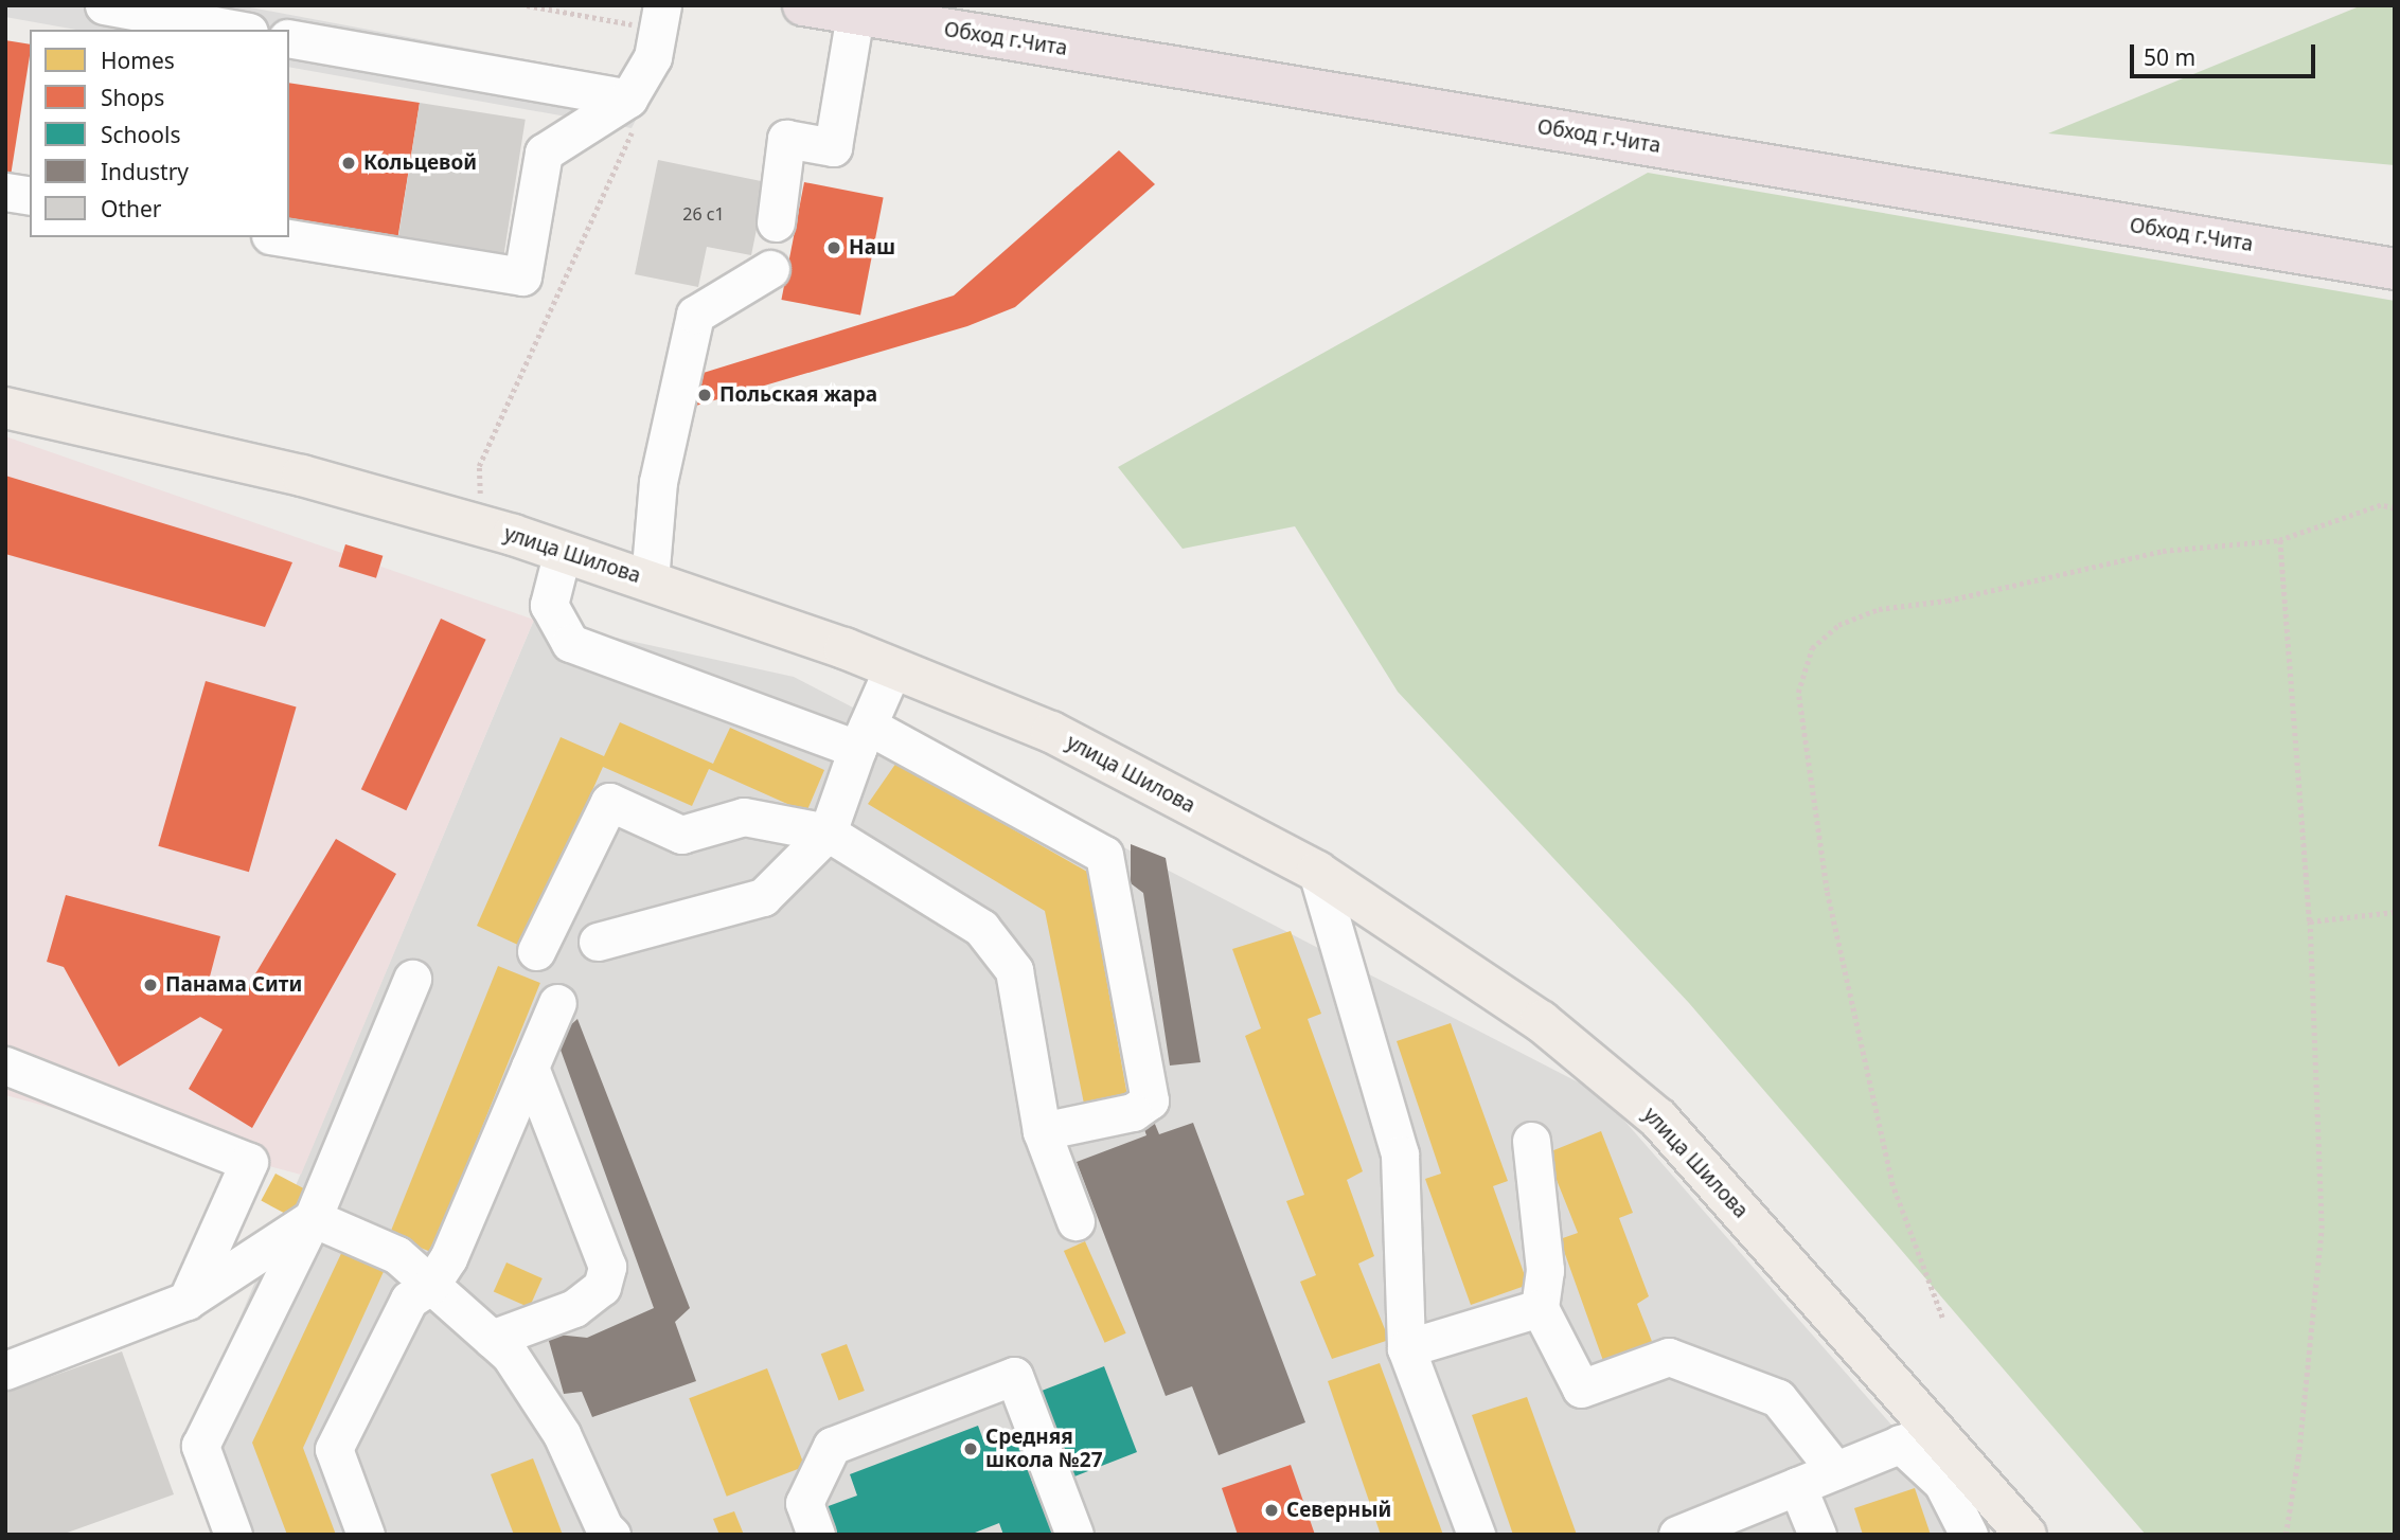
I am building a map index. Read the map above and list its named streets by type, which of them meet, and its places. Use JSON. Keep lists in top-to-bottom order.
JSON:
{
  "streets": {
    "highway": ["Обход г.Чита"],
    "main road": ["улица Шилова"]
  },
  "places": [
    "Кольцевой",
    "Наш",
    "Польская жара",
    "Панама Сити",
    "Средняя школа №27",
    "Северный"
  ],
  "house_numbers": ["26 с1"],
  "legend": [
    "Homes",
    "Shops",
    "Schools",
    "Industry",
    "Other"
  ],
  "scale_bar": "50 m"
}
